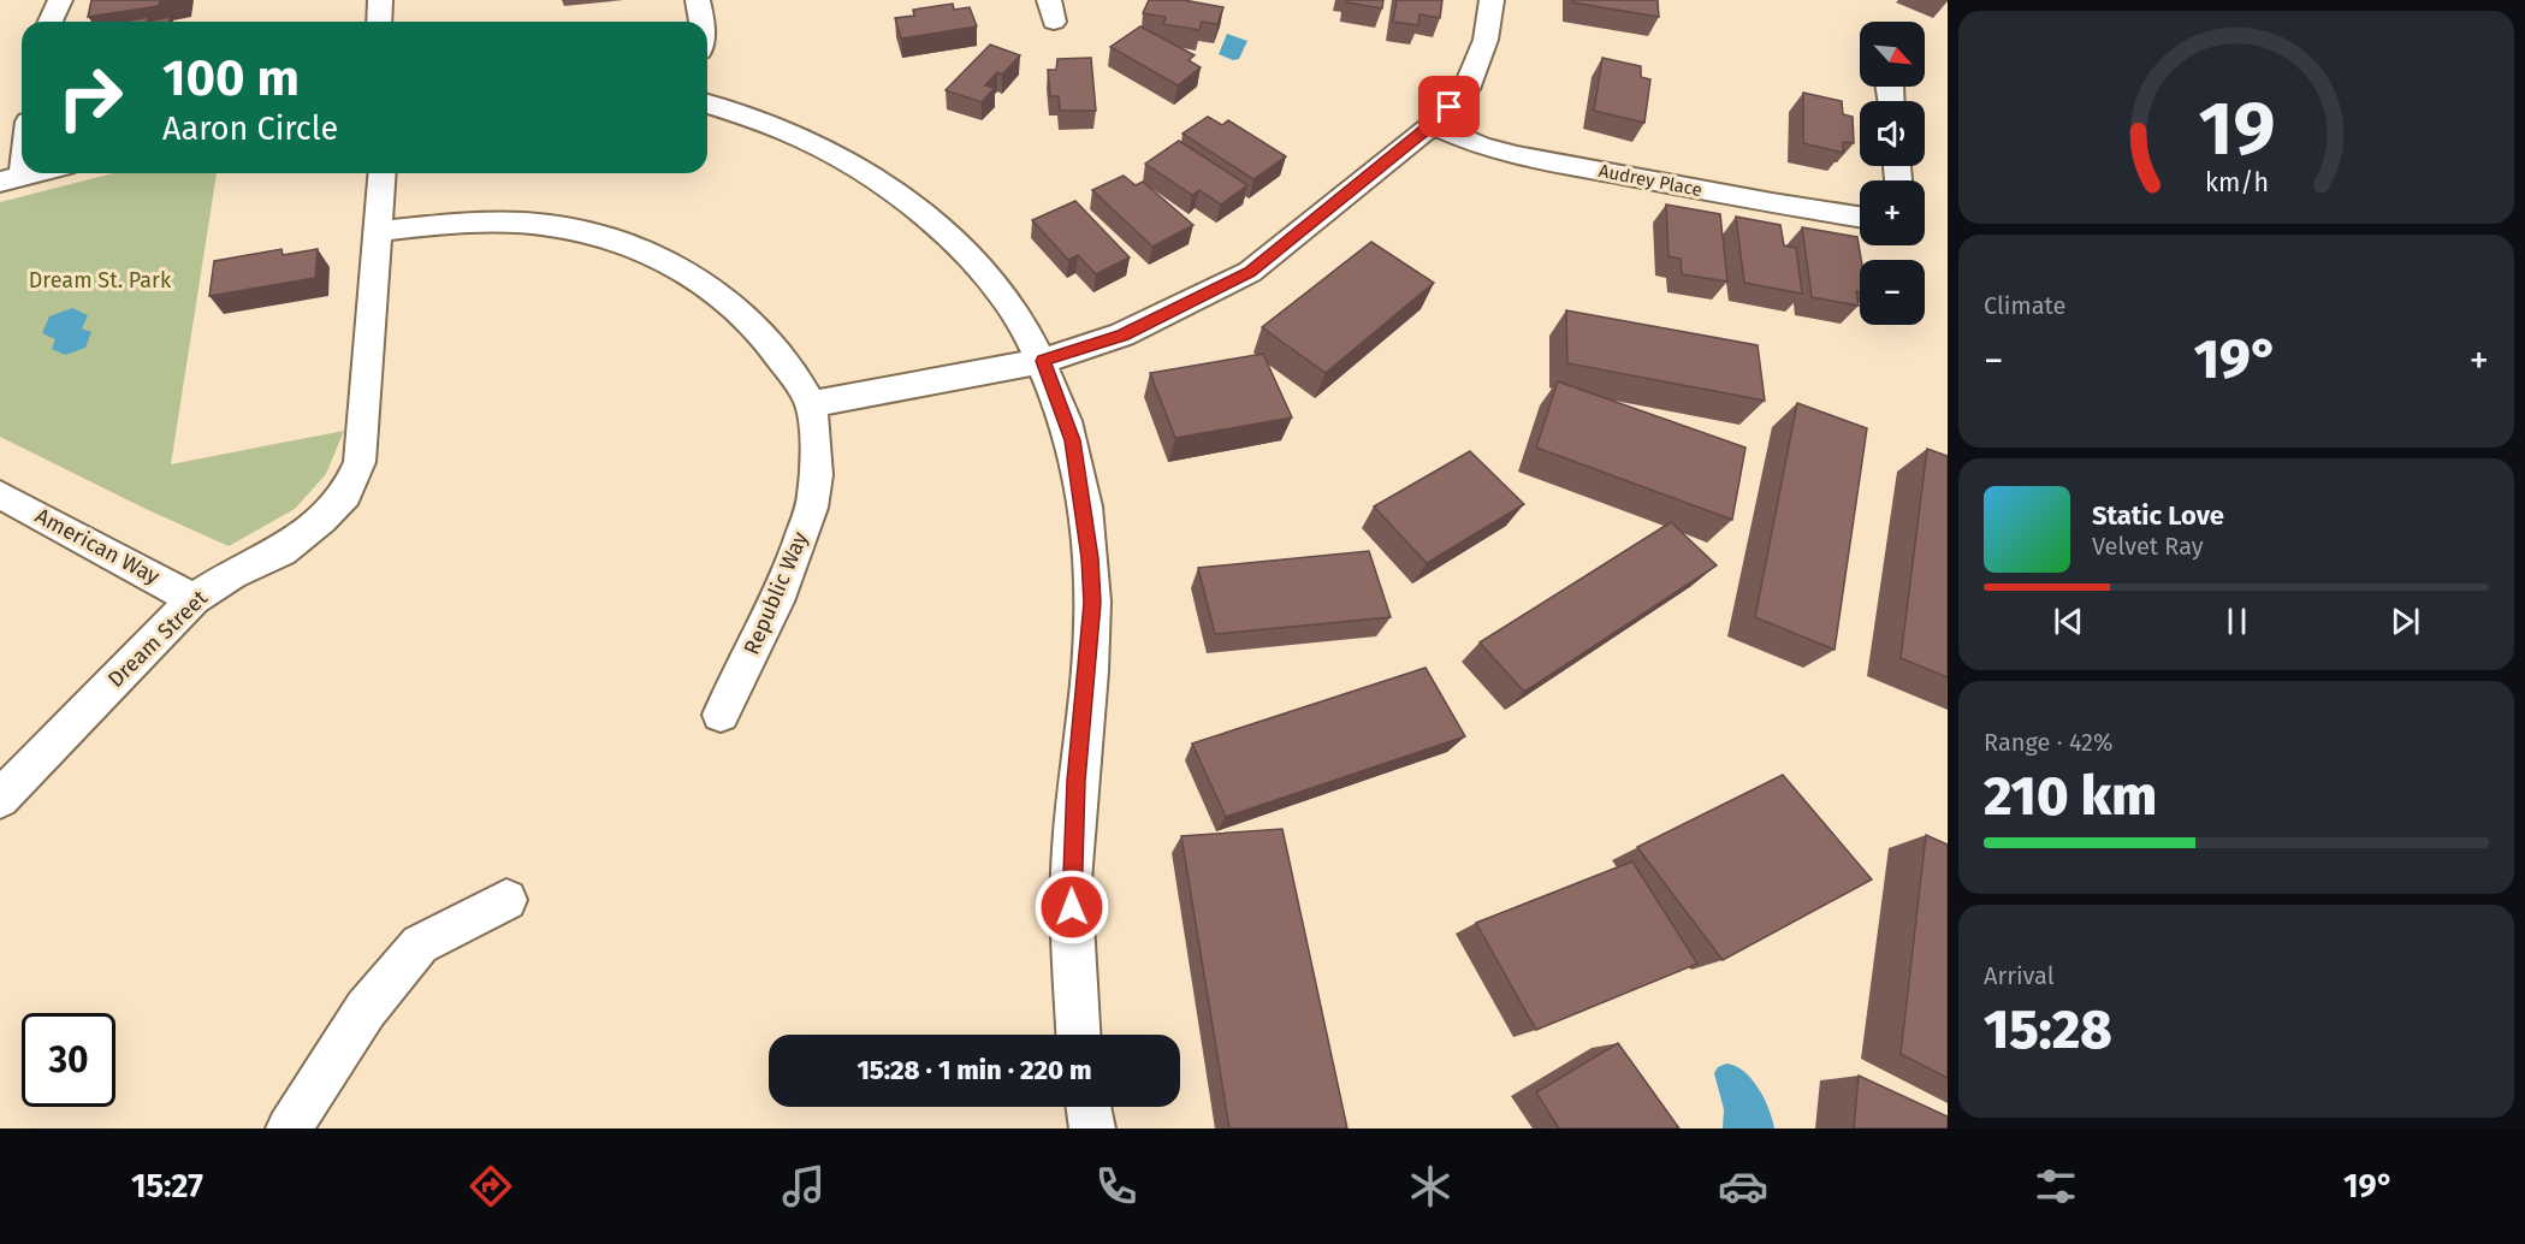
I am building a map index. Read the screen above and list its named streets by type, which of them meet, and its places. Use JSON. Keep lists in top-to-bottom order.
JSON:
{
  "streets": {
    "street": [
      "Audrey Place",
      "American Way",
      "Republic Way",
      "Dream Street"
    ]
  },
  "crossings": [
    ["American Way", "Dream Street"]
  ],
  "parks": ["Dream St. Park"],
  "north": "bottom right",
  "page": {
    "map_buttons": ["+", "−"],
    "turn": ["100 m", "Aaron Circle"],
    "tile": [
      "Climate",
      ["Range · 42%", "210 km"],
      ["Arrival", "15:28"]
    ],
    "heat": ["−", "19°", "+"],
    "song": ["Static Love", "Velvet Ray"],
    "limit": "30",
    "trip": "15:28 · 1 min · 220 m",
    "tabs": ["15:27", "19°"],
    "gauge": ["19", "km/h"]
  }
}
